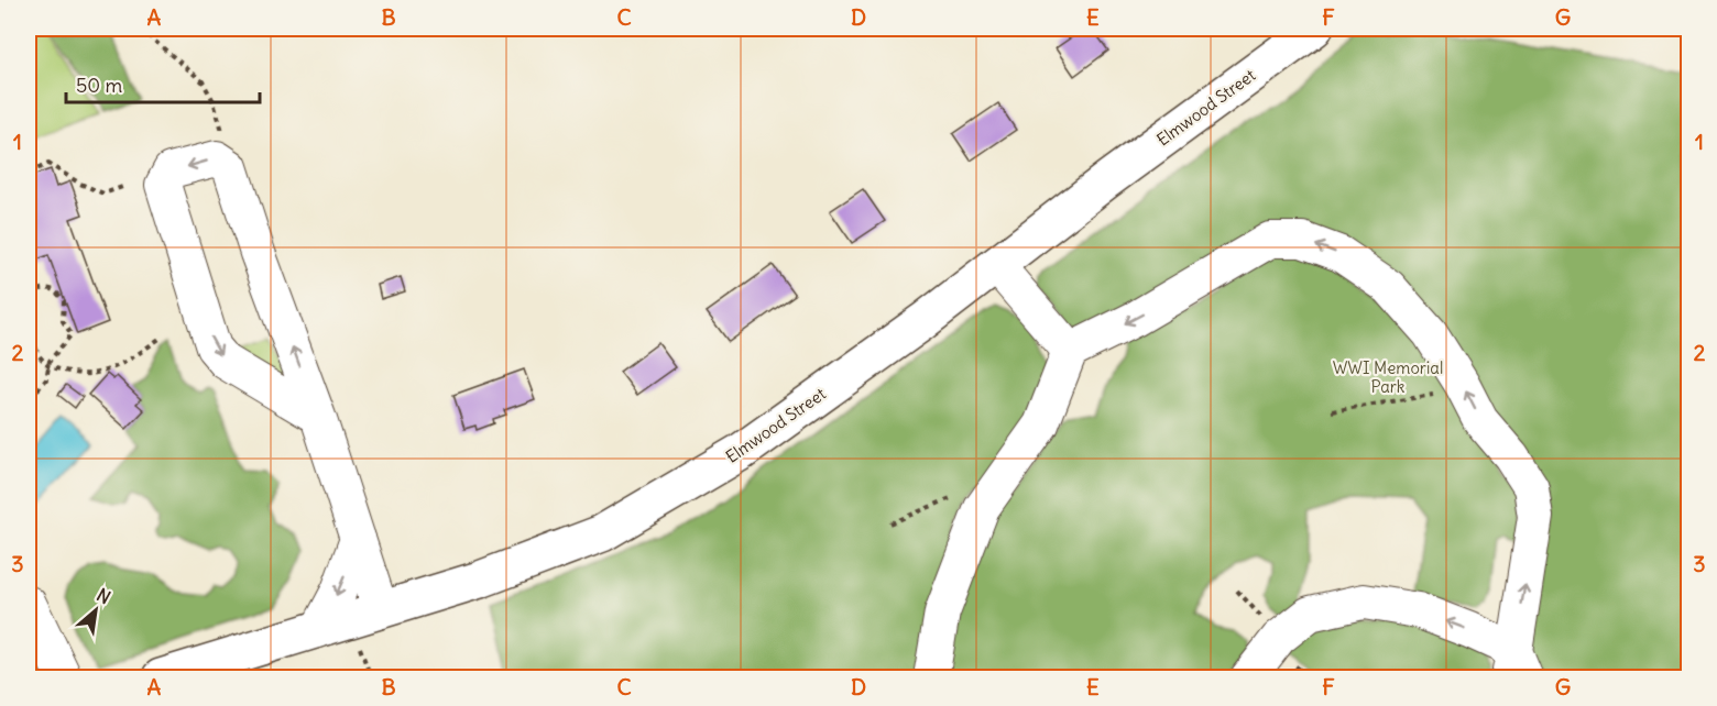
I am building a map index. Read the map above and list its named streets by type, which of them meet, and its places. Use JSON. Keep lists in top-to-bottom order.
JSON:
{
  "streets": {
    "main road": ["Elmwood Street"]
  },
  "parks": ["WWI Memorial Park"],
  "scale_bar": "50 m",
  "north": "top right",
  "grid": {
    "columns": [
      "A",
      "B",
      "C",
      "D",
      "E",
      "F",
      "G"
    ],
    "rows": ["1", "2", "3"]
  }
}
